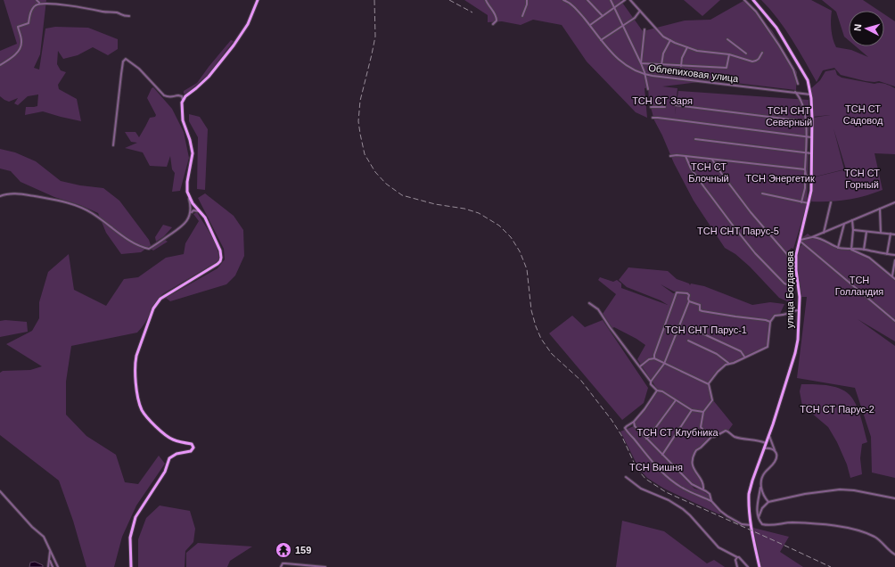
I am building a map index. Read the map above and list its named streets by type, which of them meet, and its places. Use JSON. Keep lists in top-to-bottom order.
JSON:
{
  "streets": {
    "main road": ["улица Богданова"],
    "street": ["Облепиховая улица"]
  },
  "crossings": [
    ["Облепиховая улица", "улица Богданова"]
  ],
  "parks": [
    "ТСН СТ Заря",
    "ТСН СТ Садовод",
    "ТСН СНТ Северный",
    "ТСН СТ Блочный",
    "ТСН СТ Горный",
    "ТСН Энергетик",
    "ТСН СНТ Парус-5",
    "ТСН Голландия",
    "ТСН СНТ Парус-1",
    "ТСН СТ Парус-2",
    "ТСН СТ Клубника",
    "ТСН Вишня"
  ],
  "places": {
    "temple": ["159"]
  },
  "north": "left"
}
